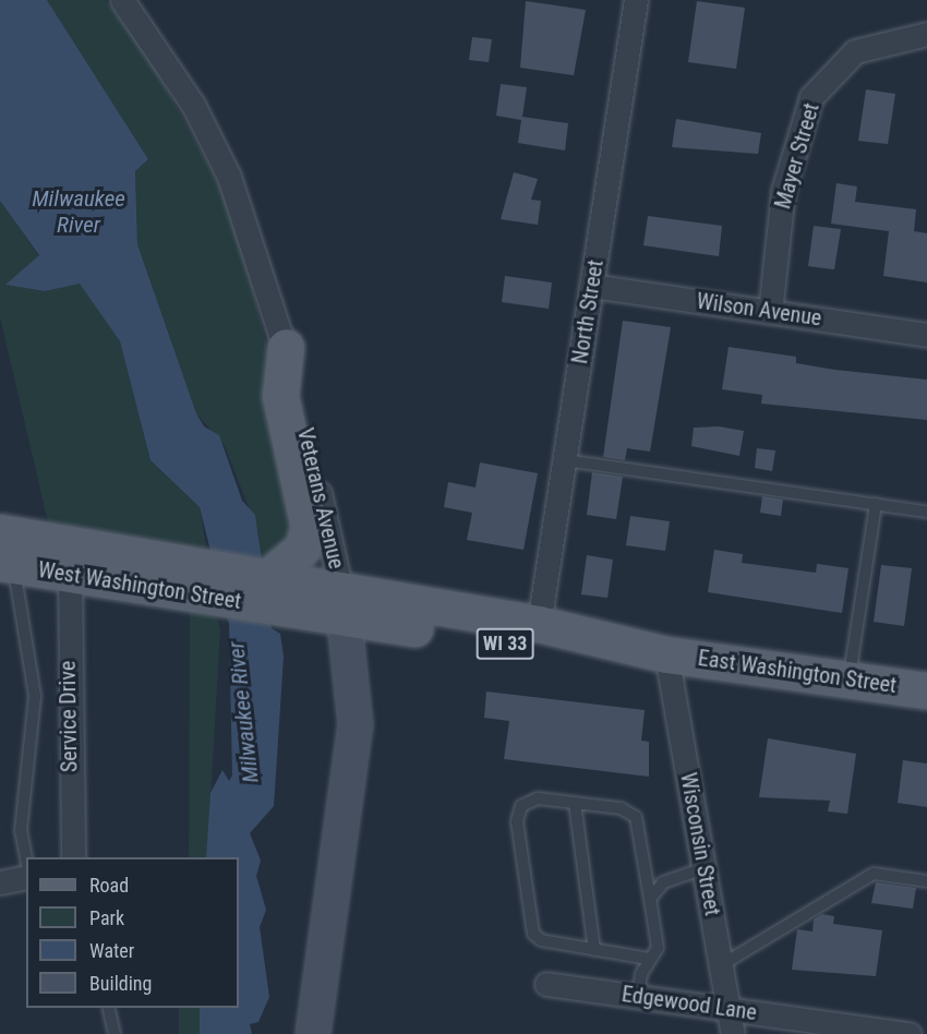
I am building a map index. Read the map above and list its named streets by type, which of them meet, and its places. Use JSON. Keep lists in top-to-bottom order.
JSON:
{
  "streets": {
    "main road": ["West Washington Street", "WI 33", "East Washington Street"],
    "street": [
      "Mayer Street",
      "Wilson Avenue",
      "North Street",
      "Veterans Avenue",
      "Service Drive",
      "Wisconsin Street",
      "Edgewood Lane"
    ]
  },
  "crossings": [
    ["Mayer Street", "Wilson Avenue"],
    ["Wilson Avenue", "North Street"],
    ["North Street", "East Washington Street"],
    ["Veterans Avenue", "East Washington Street"],
    ["West Washington Street", "East Washington Street"],
    ["West Washington Street", "Service Drive"],
    ["East Washington Street", "Wisconsin Street"],
    ["Wisconsin Street", "Edgewood Lane"]
  ],
  "water": ["Milwaukee River"],
  "legend": [
    "Road",
    "Park",
    "Water",
    "Building"
  ]
}
